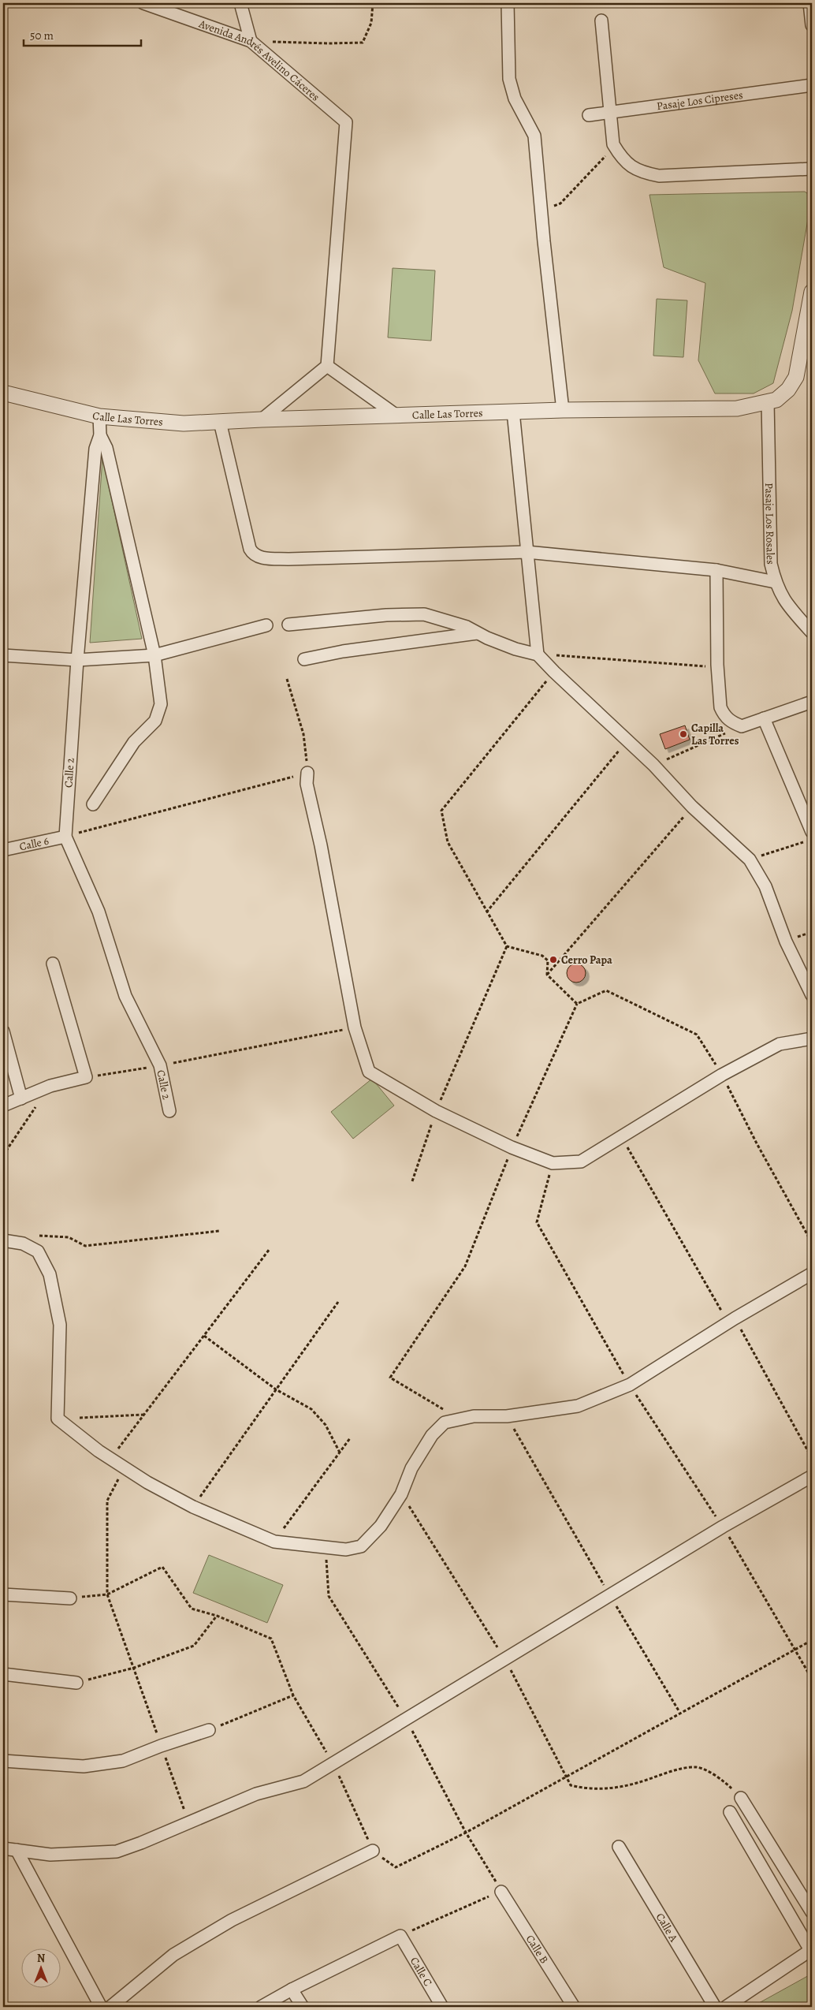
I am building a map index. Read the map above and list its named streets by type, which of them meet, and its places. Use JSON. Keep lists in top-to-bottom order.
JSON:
{
  "streets": {
    "street": [
      "Avenida Andrés Avelino Cáceres",
      "Pasaje Los Cipreses",
      "Calle Las Torres",
      "Pasaje Los Rosales",
      "Calle 2",
      "Calle 6",
      "Calle A",
      "Calle B",
      "Calle C"
    ]
  },
  "crossings": [
    ["Calle Las Torres", "Pasaje Los Rosales"],
    ["Calle Las Torres", "Calle 2"],
    ["Calle 2", "Calle 6"]
  ],
  "places": ["Capilla Las Torres", "Cerro Papa"],
  "scale_bar": "50 m",
  "north": "top"
}
